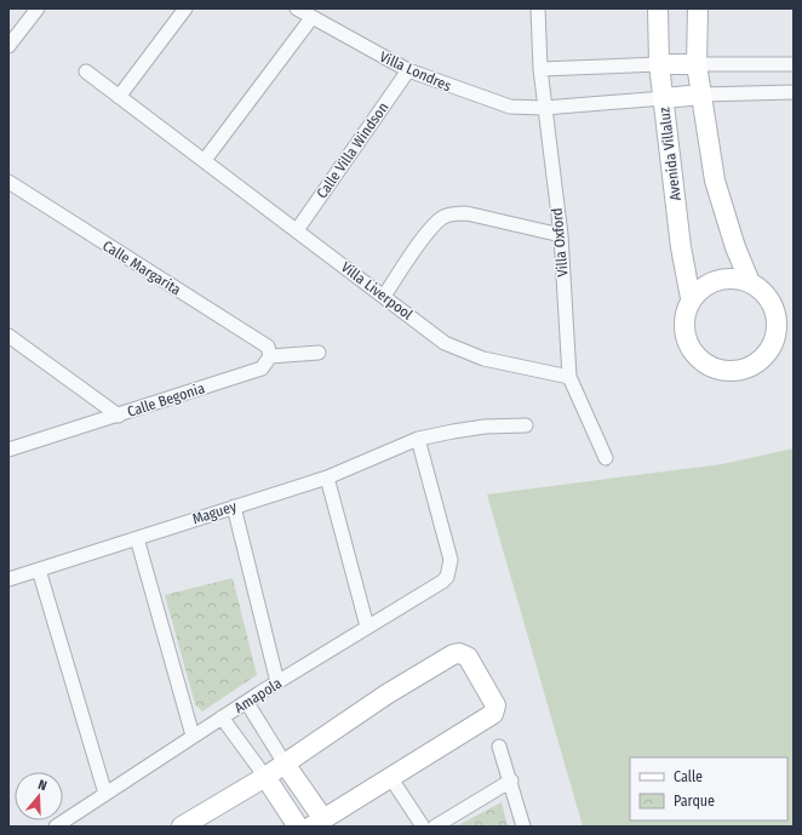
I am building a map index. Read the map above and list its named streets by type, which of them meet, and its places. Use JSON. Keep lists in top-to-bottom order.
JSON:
{
  "streets": {
    "street": [
      "Villa Londres",
      "Calle Villa Windson",
      "Avenida Villaluz",
      "Villa Oxford",
      "Calle Margarita",
      "Villa Liverpool",
      "Calle Begonia",
      "Maguey",
      "Amapola"
    ]
  },
  "crossings": [
    ["Villa Londres", "Calle Villa Windson"],
    ["Villa Londres", "Avenida Villaluz"],
    ["Villa Londres", "Villa Oxford"],
    ["Calle Villa Windson", "Villa Liverpool"],
    ["Villa Oxford", "Villa Liverpool"],
    ["Calle Margarita", "Calle Begonia"],
    ["Maguey", "Amapola"]
  ],
  "legend": ["Calle", "Parque"],
  "north": "top"
}
